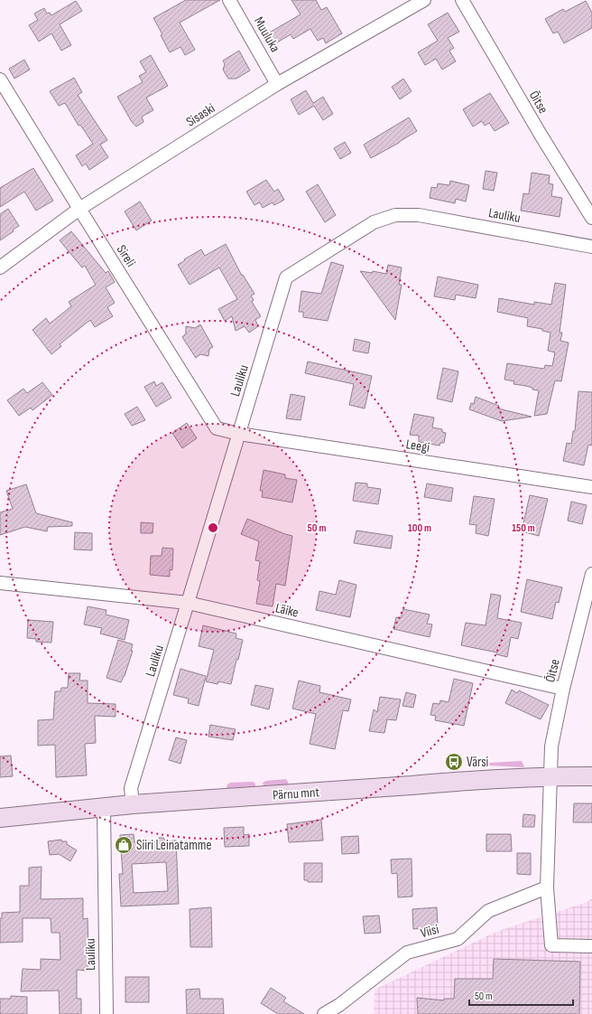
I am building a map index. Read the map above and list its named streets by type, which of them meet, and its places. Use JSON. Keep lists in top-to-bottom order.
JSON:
{
  "streets": {
    "main road": ["Pärnu mnt"],
    "street": [
      "Muuluka",
      "Õitse",
      "Sisaski",
      "Lauliku",
      "Sireli",
      "Leegi",
      "Läike",
      "Viisi"
    ]
  },
  "crossings": [
    ["Muuluka", "Sisaski"],
    ["Õitse", "Läike"],
    ["Õitse", "Pärnu mnt"],
    ["Sisaski", "Sireli"],
    ["Lauliku", "Sireli"],
    ["Lauliku", "Leegi"],
    ["Lauliku", "Läike"],
    ["Lauliku", "Pärnu mnt"],
    ["Sireli", "Leegi"]
  ],
  "places": {
    "bus stop": ["Värsi"],
    "shop": ["Siiri Leinatamme"]
  },
  "scale_bar": "50 m",
  "rings": ["50 m", "100 m", "150 m"]
}
